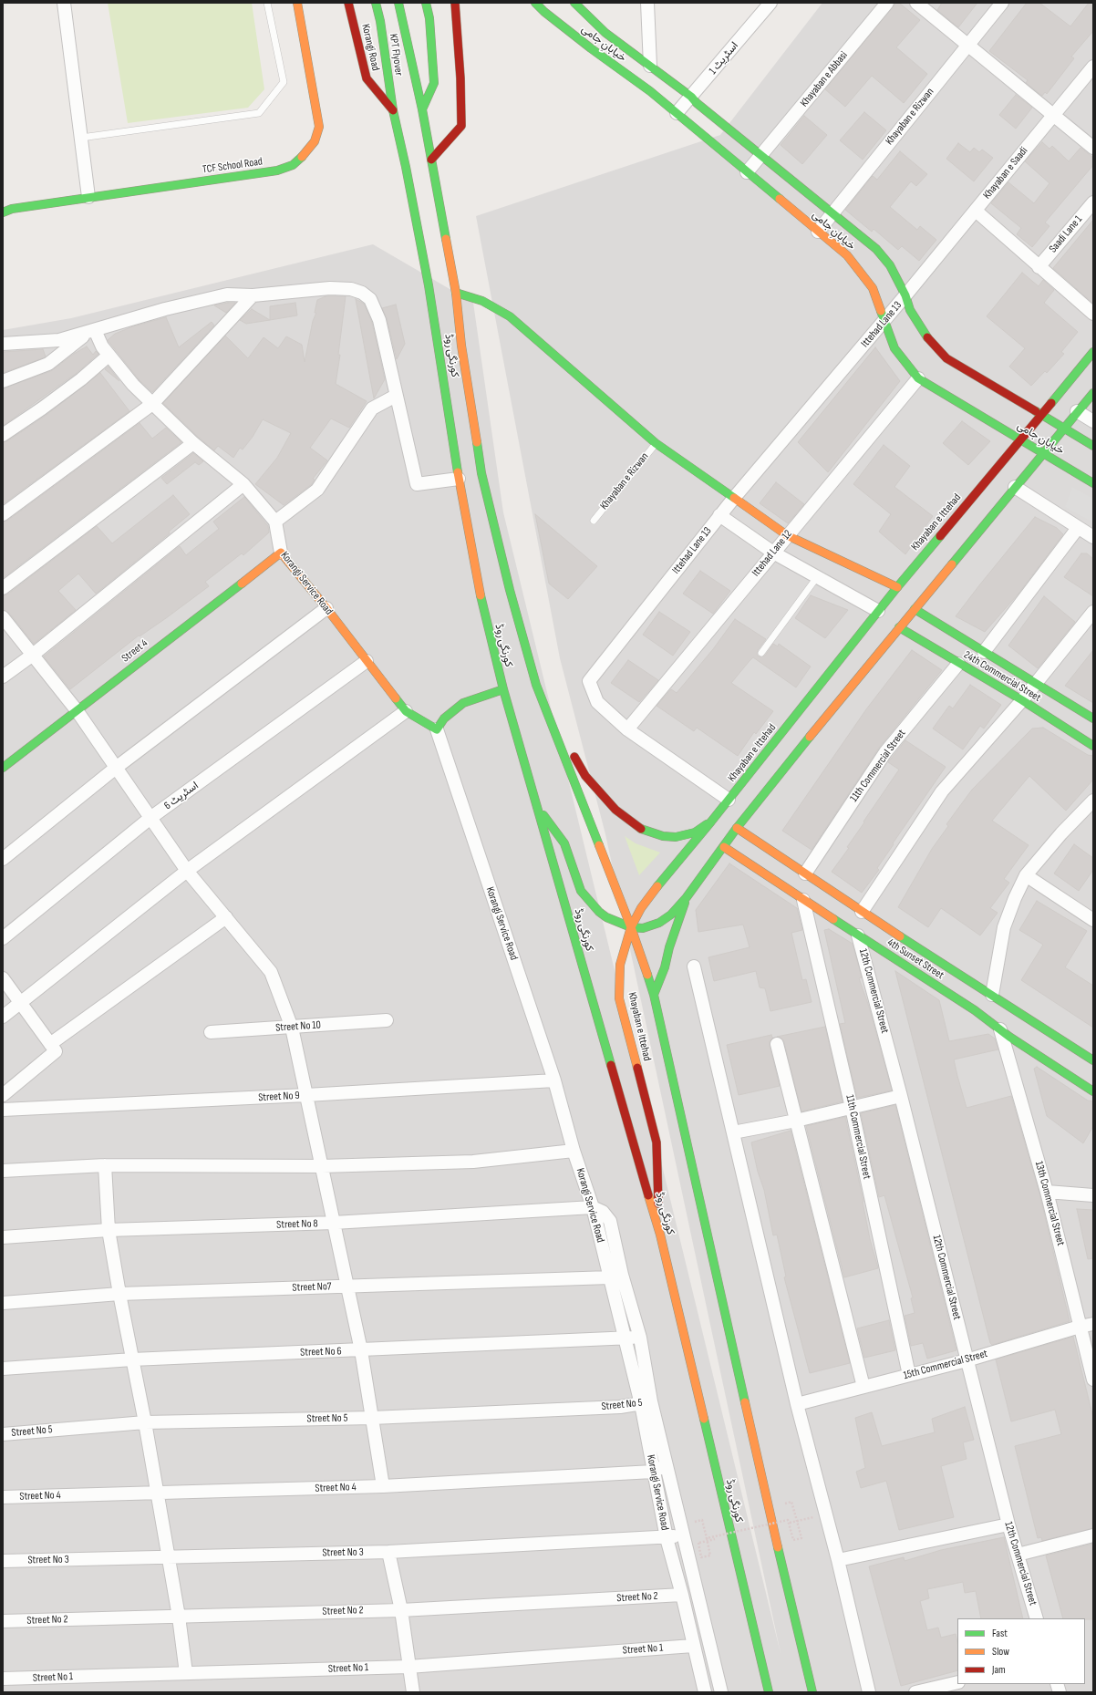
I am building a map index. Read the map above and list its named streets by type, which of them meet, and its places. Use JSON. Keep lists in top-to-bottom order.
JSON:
{
  "streets": {
    "main road": [
      "خیابانِ جامی",
      "Korangi Road",
      "KPT Flyover",
      "TCF School Road",
      "کورنگی روڈ",
      "Khayaban e Ittehad",
      "Korangi Service Road",
      "Street 4",
      "24th Commercial Street",
      "4th Sunset Street"
    ],
    "street": [
      "اسٹریٹ 1",
      "Khayaban e Abbasi",
      "Khayaban e Rizwan",
      "Khayaban e Saadi",
      "Saadi Lane 1",
      "Ittehad Lane 13",
      "Ittehad Lane 12",
      "11th Commercial Street",
      "اسٹریٹ 6",
      "12th Commercial Street",
      "Street No 10",
      "Street No 9",
      "13th Commercial Street",
      "Street No 8",
      "Street No7",
      "Street No 6",
      "15th Commercial Street",
      "Street No 5",
      "Street No 4",
      "Street No 3",
      "Street No 2",
      "Street No 1"
    ]
  },
  "crossings": [
    ["خیابانِ جامی", "اسٹریٹ 1"],
    ["خیابانِ جامی", "Khayaban e Abbasi"],
    ["خیابانِ جامی", "Khayaban e Rizwan"],
    ["خیابانِ جامی", "Ittehad Lane 13"],
    ["خیابانِ جامی", "Khayaban e Ittehad"],
    ["خیابانِ جامی", "Ittehad Lane 12"],
    ["Korangi Road", "KPT Flyover"],
    ["KPT Flyover", "کورنگی روڈ"],
    ["Khayaban e Saadi", "Ittehad Lane 13"],
    ["Ittehad Lane 13", "Khayaban e Ittehad"],
    ["Ittehad Lane 13", "Ittehad Lane 12"],
    ["کورنگی روڈ", "Khayaban e Ittehad"],
    ["Korangi Service Road", "Street 4"],
    ["Korangi Service Road", "اسٹریٹ 6"],
    ["Korangi Service Road", "Street No 9"],
    ["Korangi Service Road", "Street No 8"],
    ["Korangi Service Road", "Street No7"],
    ["Korangi Service Road", "Street No 6"],
    ["Korangi Service Road", "Street No 5"],
    ["Korangi Service Road", "Street No 4"],
    ["Korangi Service Road", "Street No 3"],
    ["Korangi Service Road", "Street No 2"],
    ["Korangi Service Road", "Street No 1"],
    ["24th Commercial Street", "11th Commercial Street"],
    ["11th Commercial Street", "4th Sunset Street"],
    ["11th Commercial Street", "15th Commercial Street"],
    ["4th Sunset Street", "12th Commercial Street"],
    ["4th Sunset Street", "13th Commercial Street"],
    ["12th Commercial Street", "15th Commercial Street"],
    ["13th Commercial Street", "15th Commercial Street"]
  ],
  "legend": ["Fast", "Slow", "Jam"]
}
